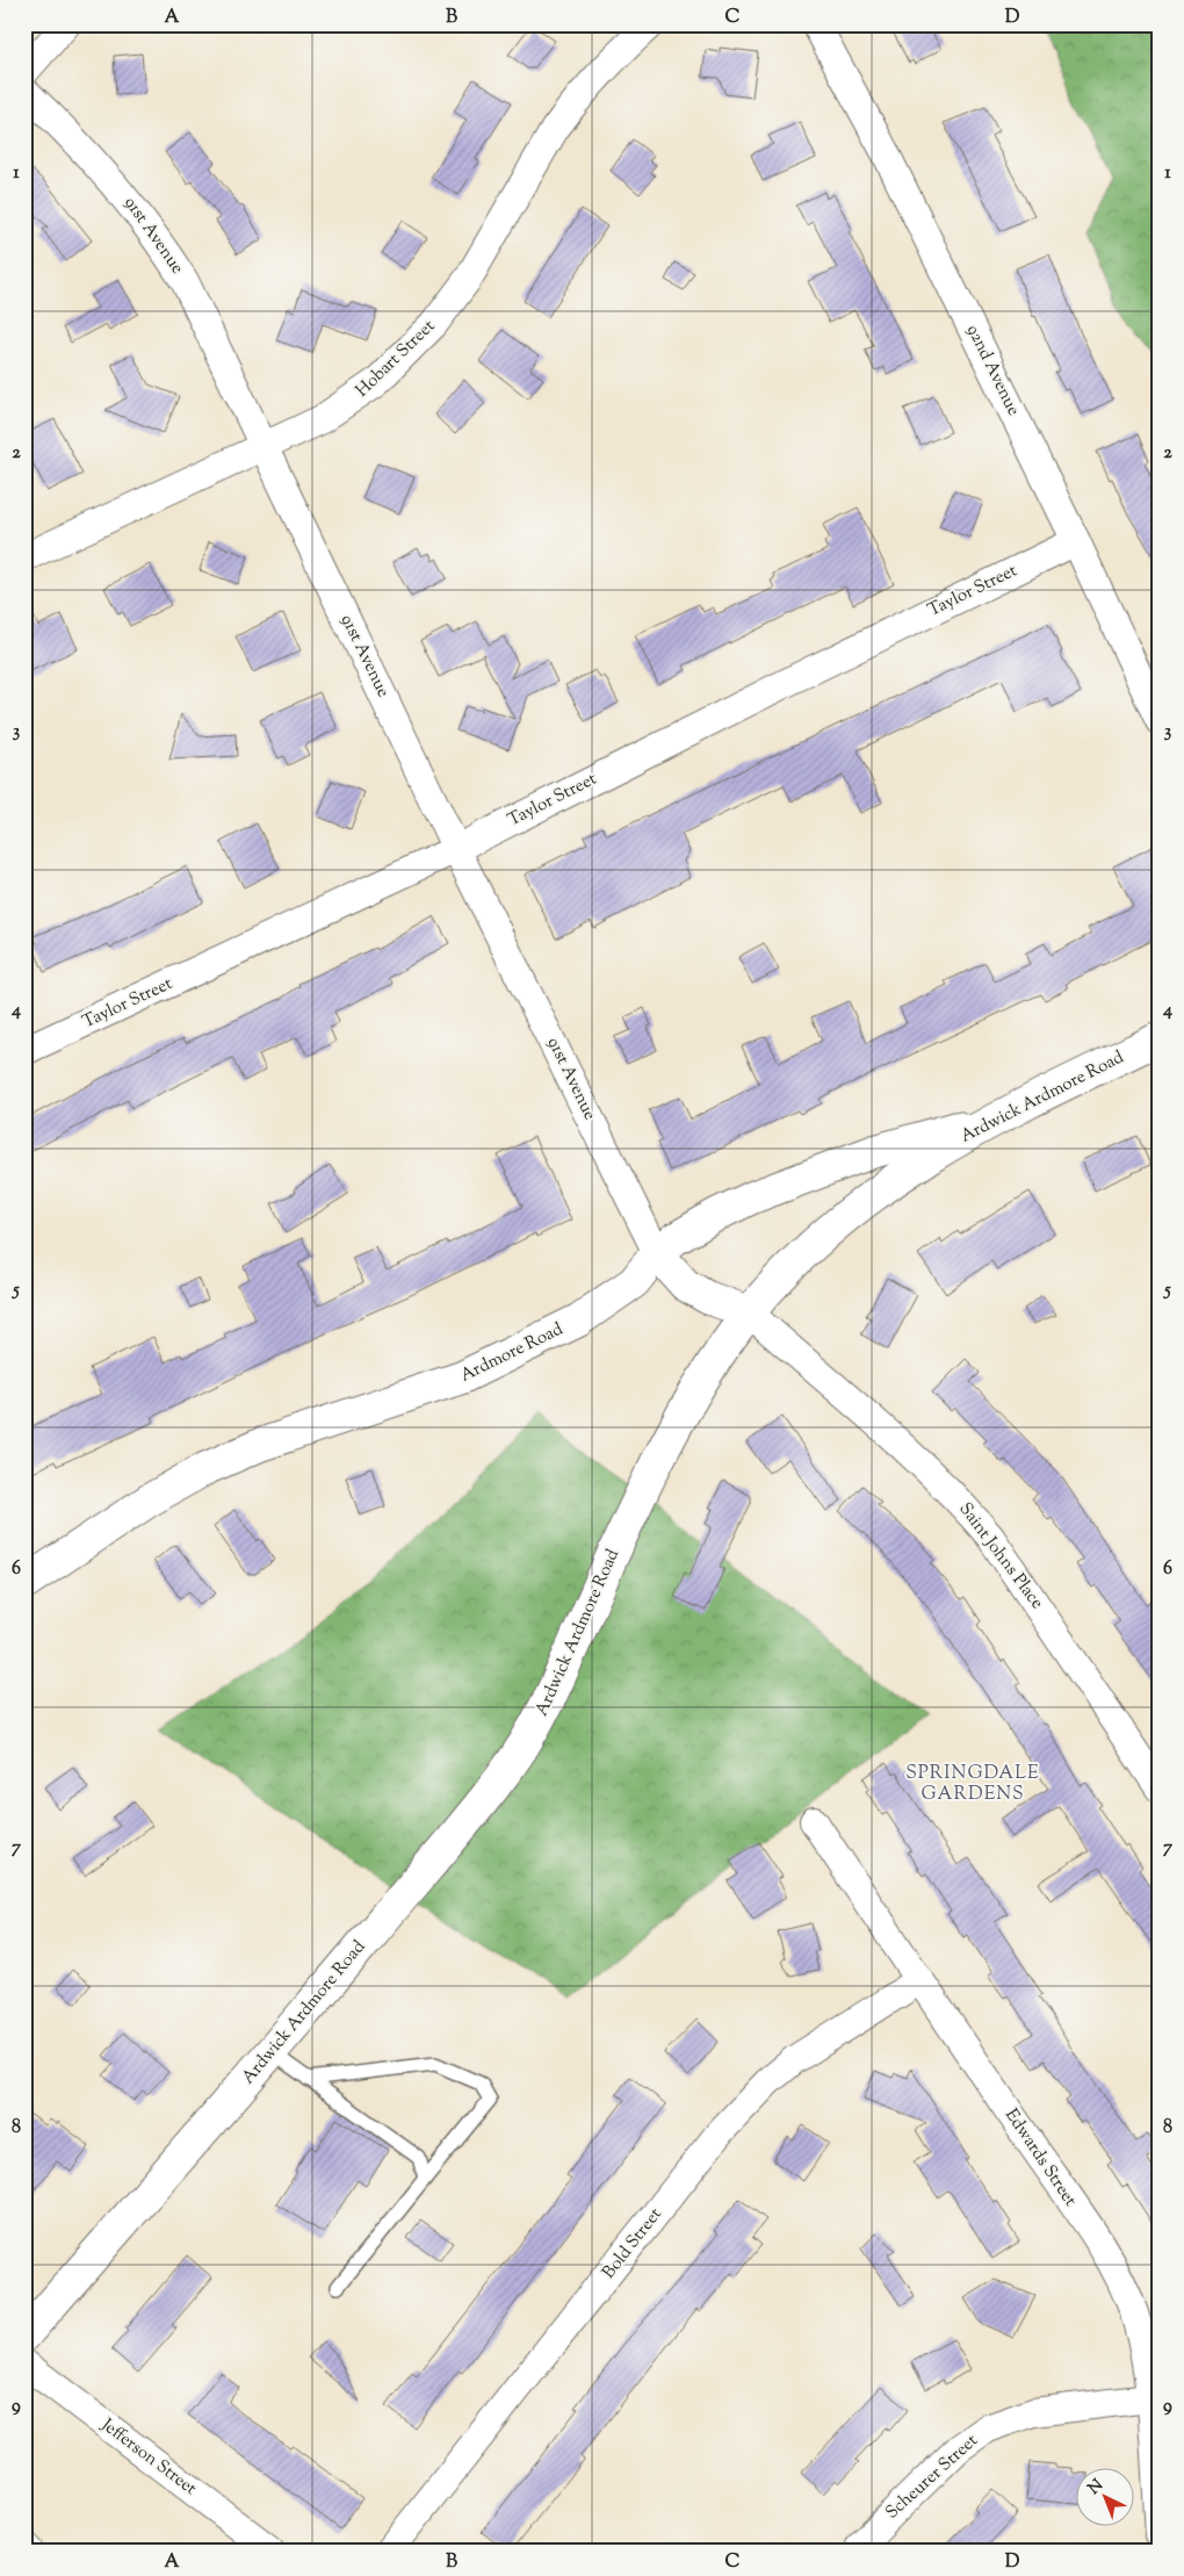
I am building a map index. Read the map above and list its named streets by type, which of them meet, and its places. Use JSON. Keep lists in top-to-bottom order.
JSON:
{
  "streets": {
    "main road": ["Ardwick Ardmore Road", "Ardmore Road"],
    "street": [
      "91st Avenue",
      "Hobart Street",
      "92nd Avenue",
      "Taylor Street",
      "Saint Johns Place",
      "Edwards Street",
      "Bold Street",
      "Jefferson Street",
      "Scheurer Street"
    ]
  },
  "crossings": [
    ["91st Avenue", "Hobart Street"],
    ["91st Avenue", "Taylor Street"],
    ["91st Avenue", "Ardmore Road"],
    ["92nd Avenue", "Taylor Street"],
    ["Ardwick Ardmore Road", "Ardmore Road"],
    ["Ardwick Ardmore Road", "Saint Johns Place"],
    ["Edwards Street", "Bold Street"],
    ["Edwards Street", "Scheurer Street"]
  ],
  "districts": ["SPRINGDALE GARDENS"],
  "north": "top left",
  "grid": {
    "columns": [
      "A",
      "B",
      "C",
      "D"
    ],
    "rows": [
      "1",
      "2",
      "3",
      "4",
      "5",
      "6",
      "7",
      "8",
      "9"
    ]
  }
}
